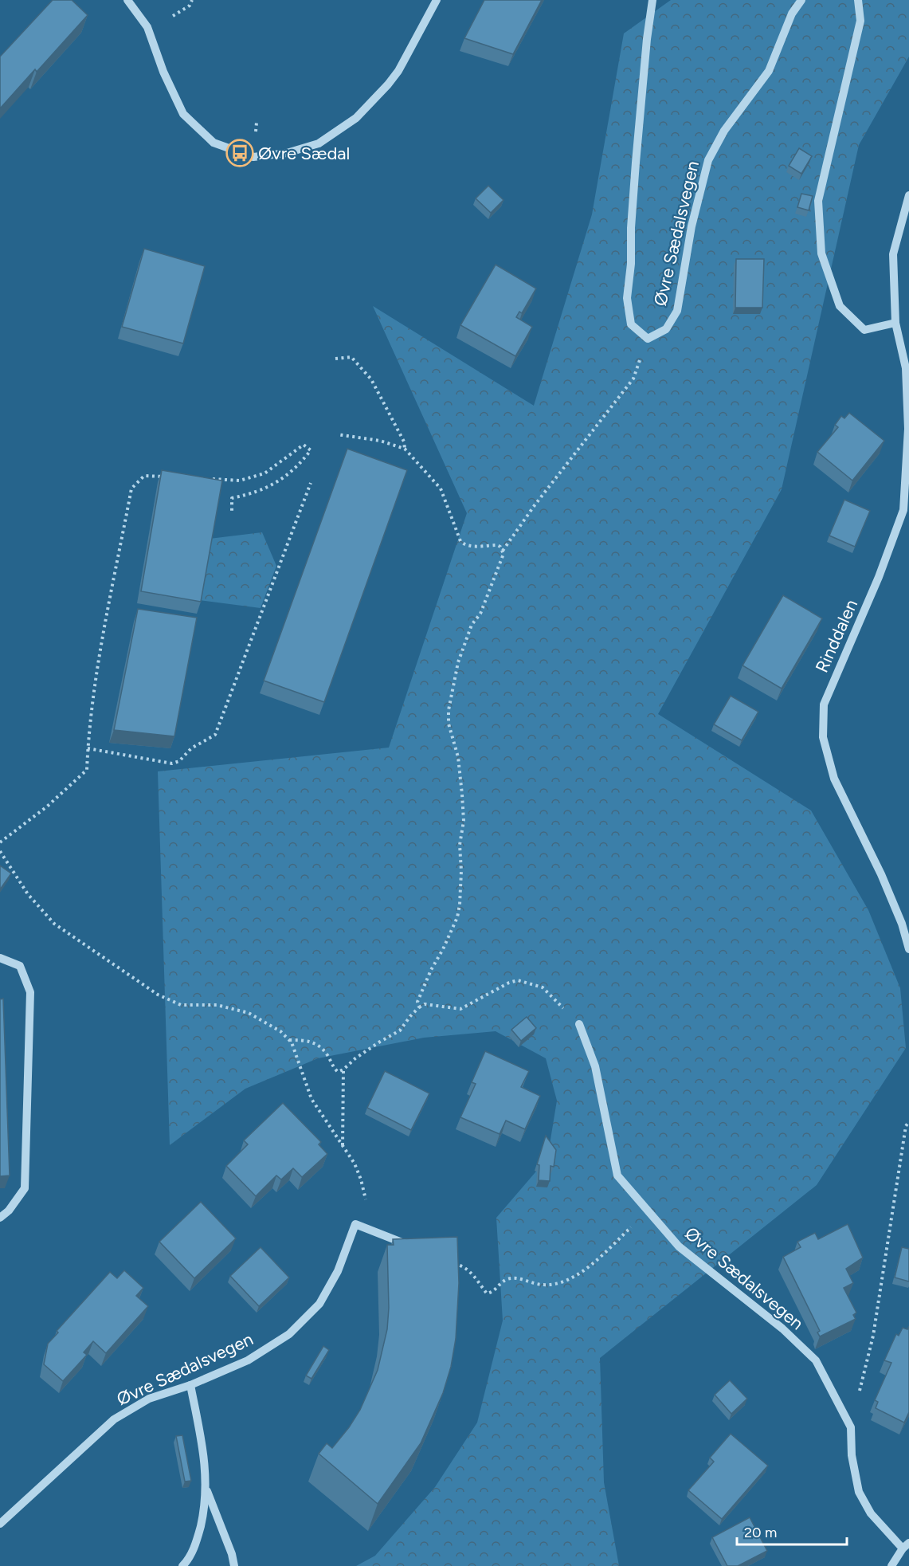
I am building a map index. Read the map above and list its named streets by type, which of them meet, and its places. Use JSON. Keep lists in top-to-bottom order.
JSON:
{
  "streets": {
    "street": ["Øvre Sædalsvegen", "Rinddalen"]
  },
  "places": {
    "bus stop": ["Øvre Sædal"]
  },
  "scale_bar": "20 m"
}
